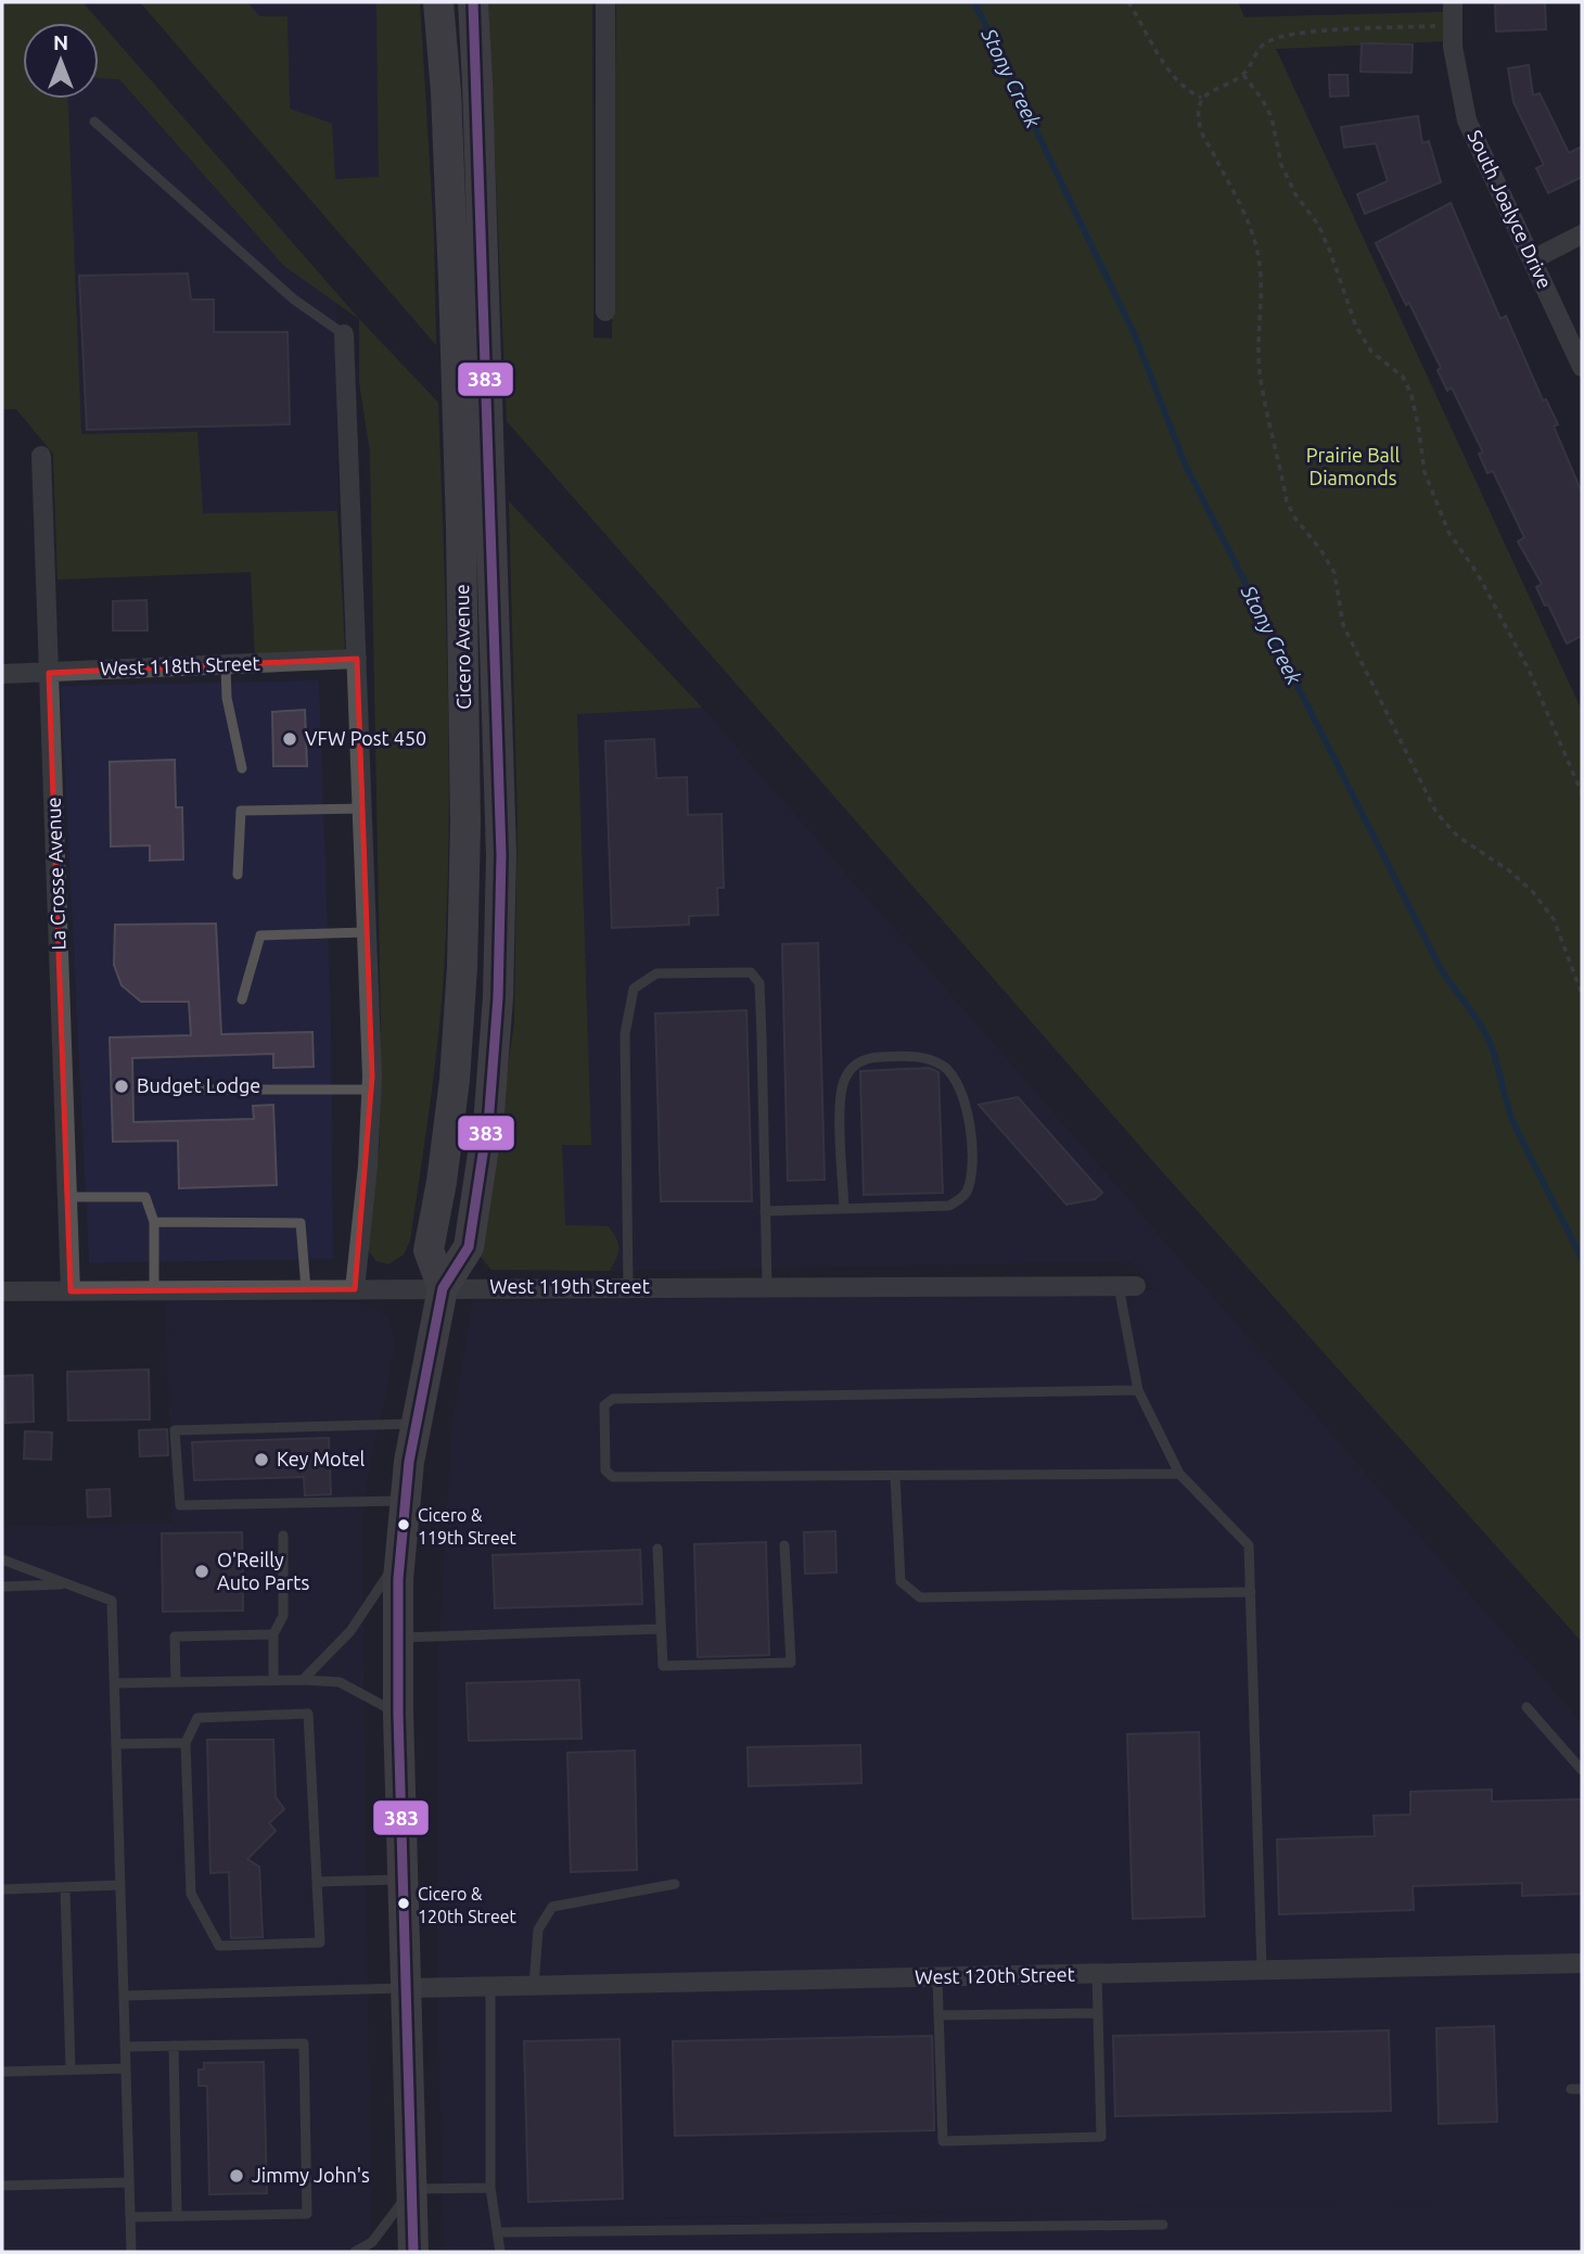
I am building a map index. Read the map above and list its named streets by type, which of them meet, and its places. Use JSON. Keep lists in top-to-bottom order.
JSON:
{
  "streets": {
    "main road": ["Cicero Avenue"],
    "street": [
      "South Joalyce Drive",
      "West 118th Street",
      "La Crosse Avenue",
      "West 119th Street",
      "West 120th Street"
    ]
  },
  "crossings": [
    ["Cicero Avenue", "West 119th Street"],
    ["Cicero Avenue", "West 120th Street"],
    ["West 118th Street", "La Crosse Avenue"],
    ["La Crosse Avenue", "West 119th Street"]
  ],
  "water": ["Stony Creek"],
  "parks": ["Prairie Ball Diamonds"],
  "places": [
    "VFW Post 450",
    "Budget Lodge",
    "Key Motel",
    "Cicero & 119th Street",
    "O'Reilly Auto Parts",
    "Cicero & 120th Street",
    "Jimmy John's"
  ],
  "lines": ["transit line 383"],
  "north": "top"
}
